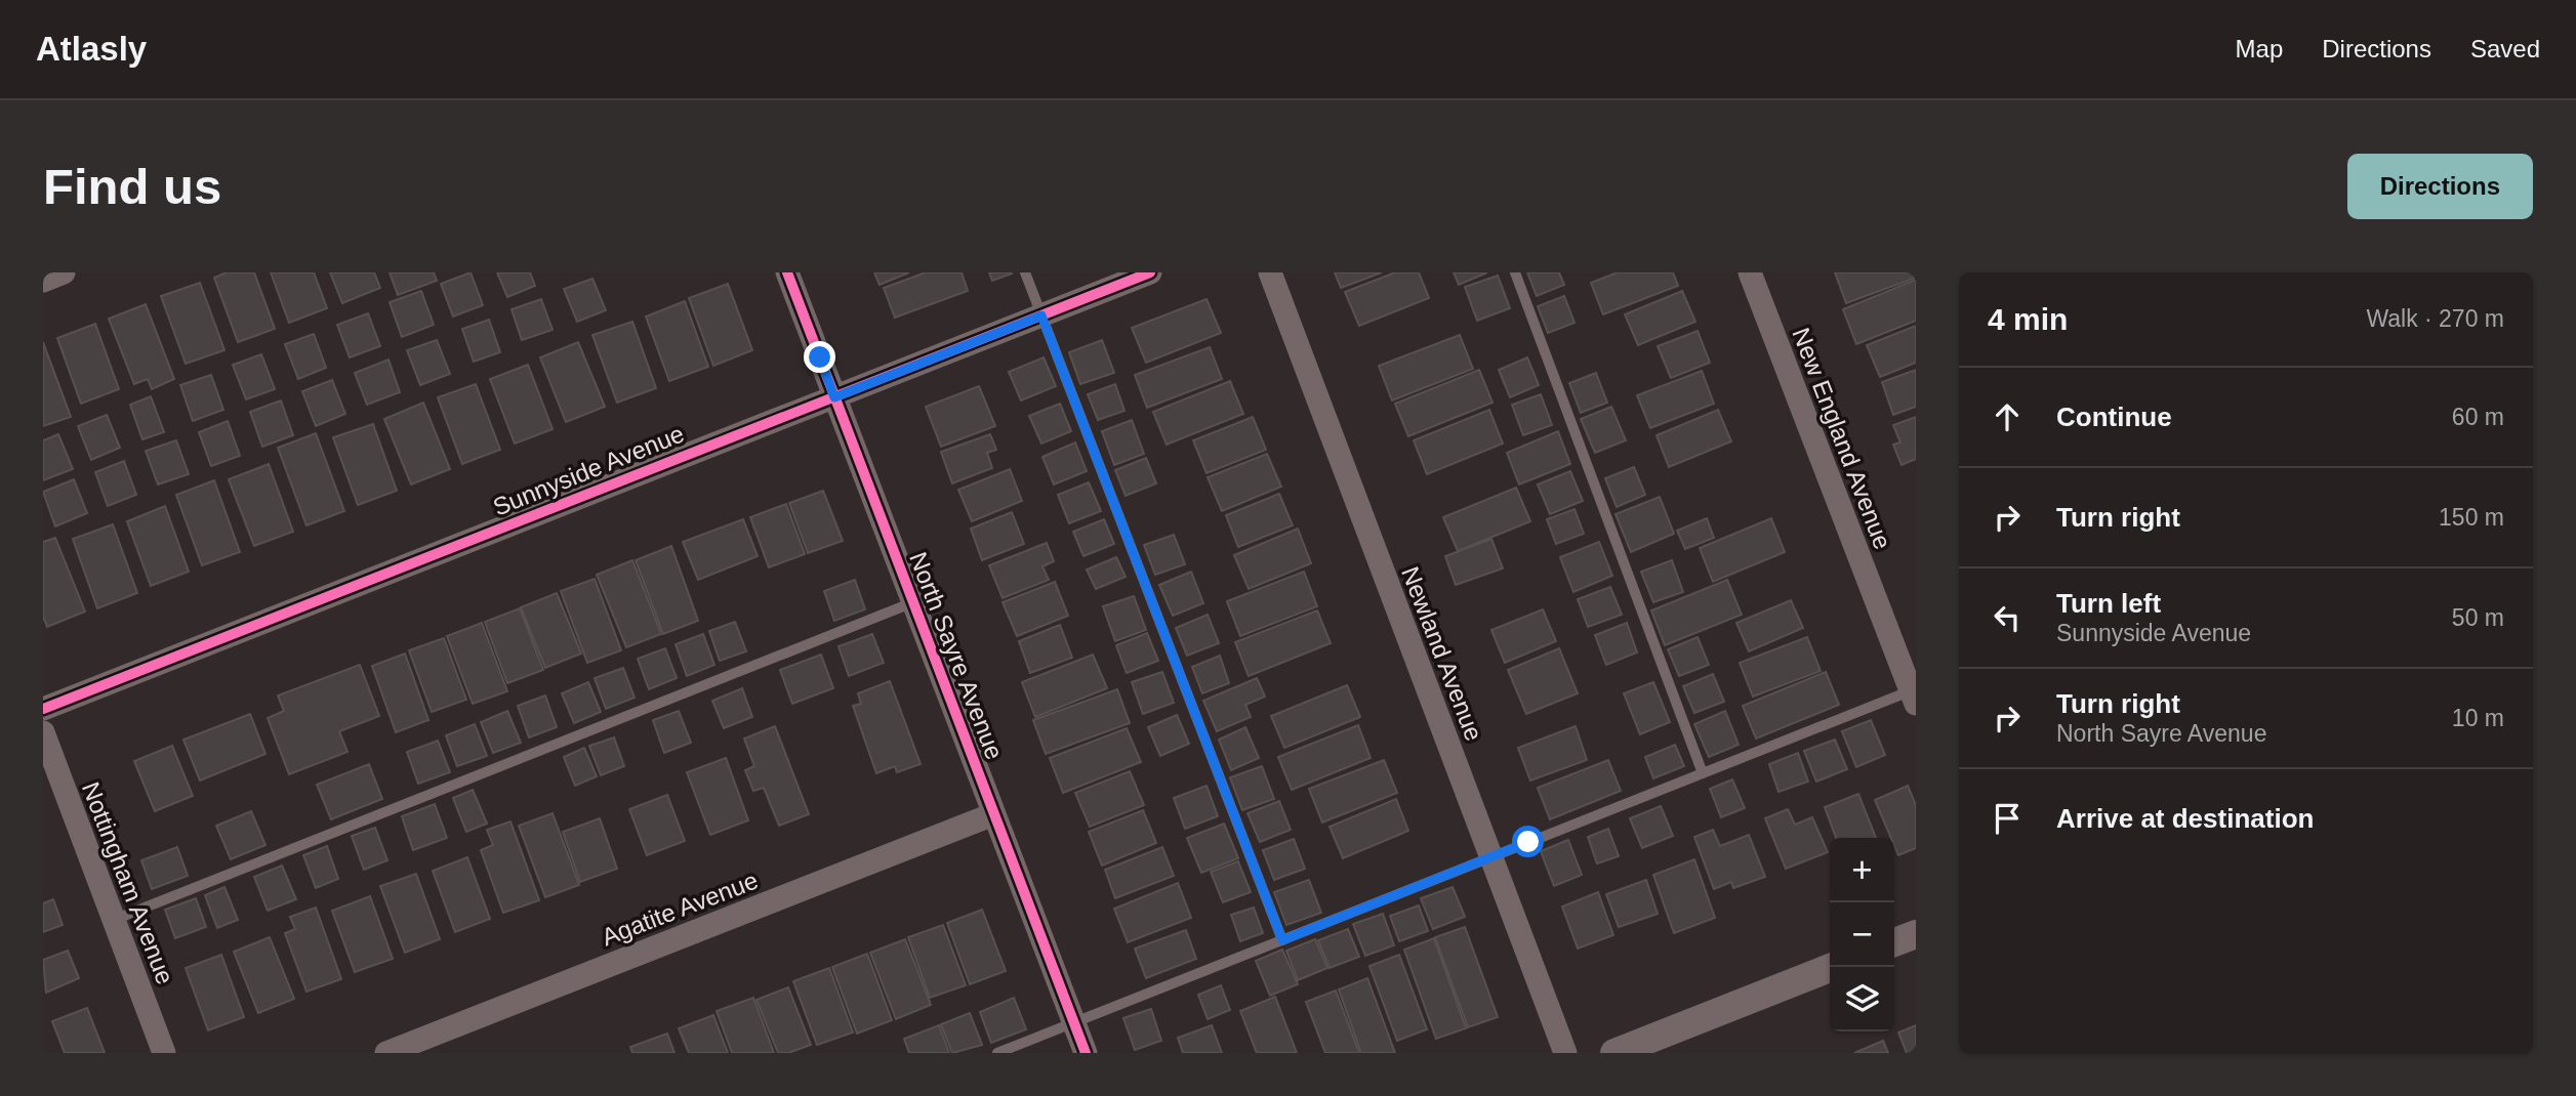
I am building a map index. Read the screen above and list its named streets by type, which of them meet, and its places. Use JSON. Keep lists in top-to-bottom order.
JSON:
{
  "streets": {
    "street": [
      "New England Avenue",
      "Sunnyside Avenue",
      "Newland Avenue",
      "North Sayre Avenue",
      "Nottingham Avenue",
      "Agatite Avenue"
    ]
  },
  "crossings": [
    ["Sunnyside Avenue", "North Sayre Avenue"],
    ["North Sayre Avenue", "Agatite Avenue"]
  ],
  "page": {
    "header": "Atlasly",
    "nav": ["Map", "Directions", "Saved"],
    "buttons": "Directions",
    "title": "Find us",
    "heading": ["4 min", "Walk · 270 m"],
    "list": [
      ["Continue", "60 m"],
      ["Turn right", "150 m"],
      ["Turn left", "Sunnyside Avenue", "50 m"],
      ["Turn right", "North Sayre Avenue", "10 m"],
      "Arrive at destination"
    ],
    "map_buttons": ["+", "−"]
  }
}
